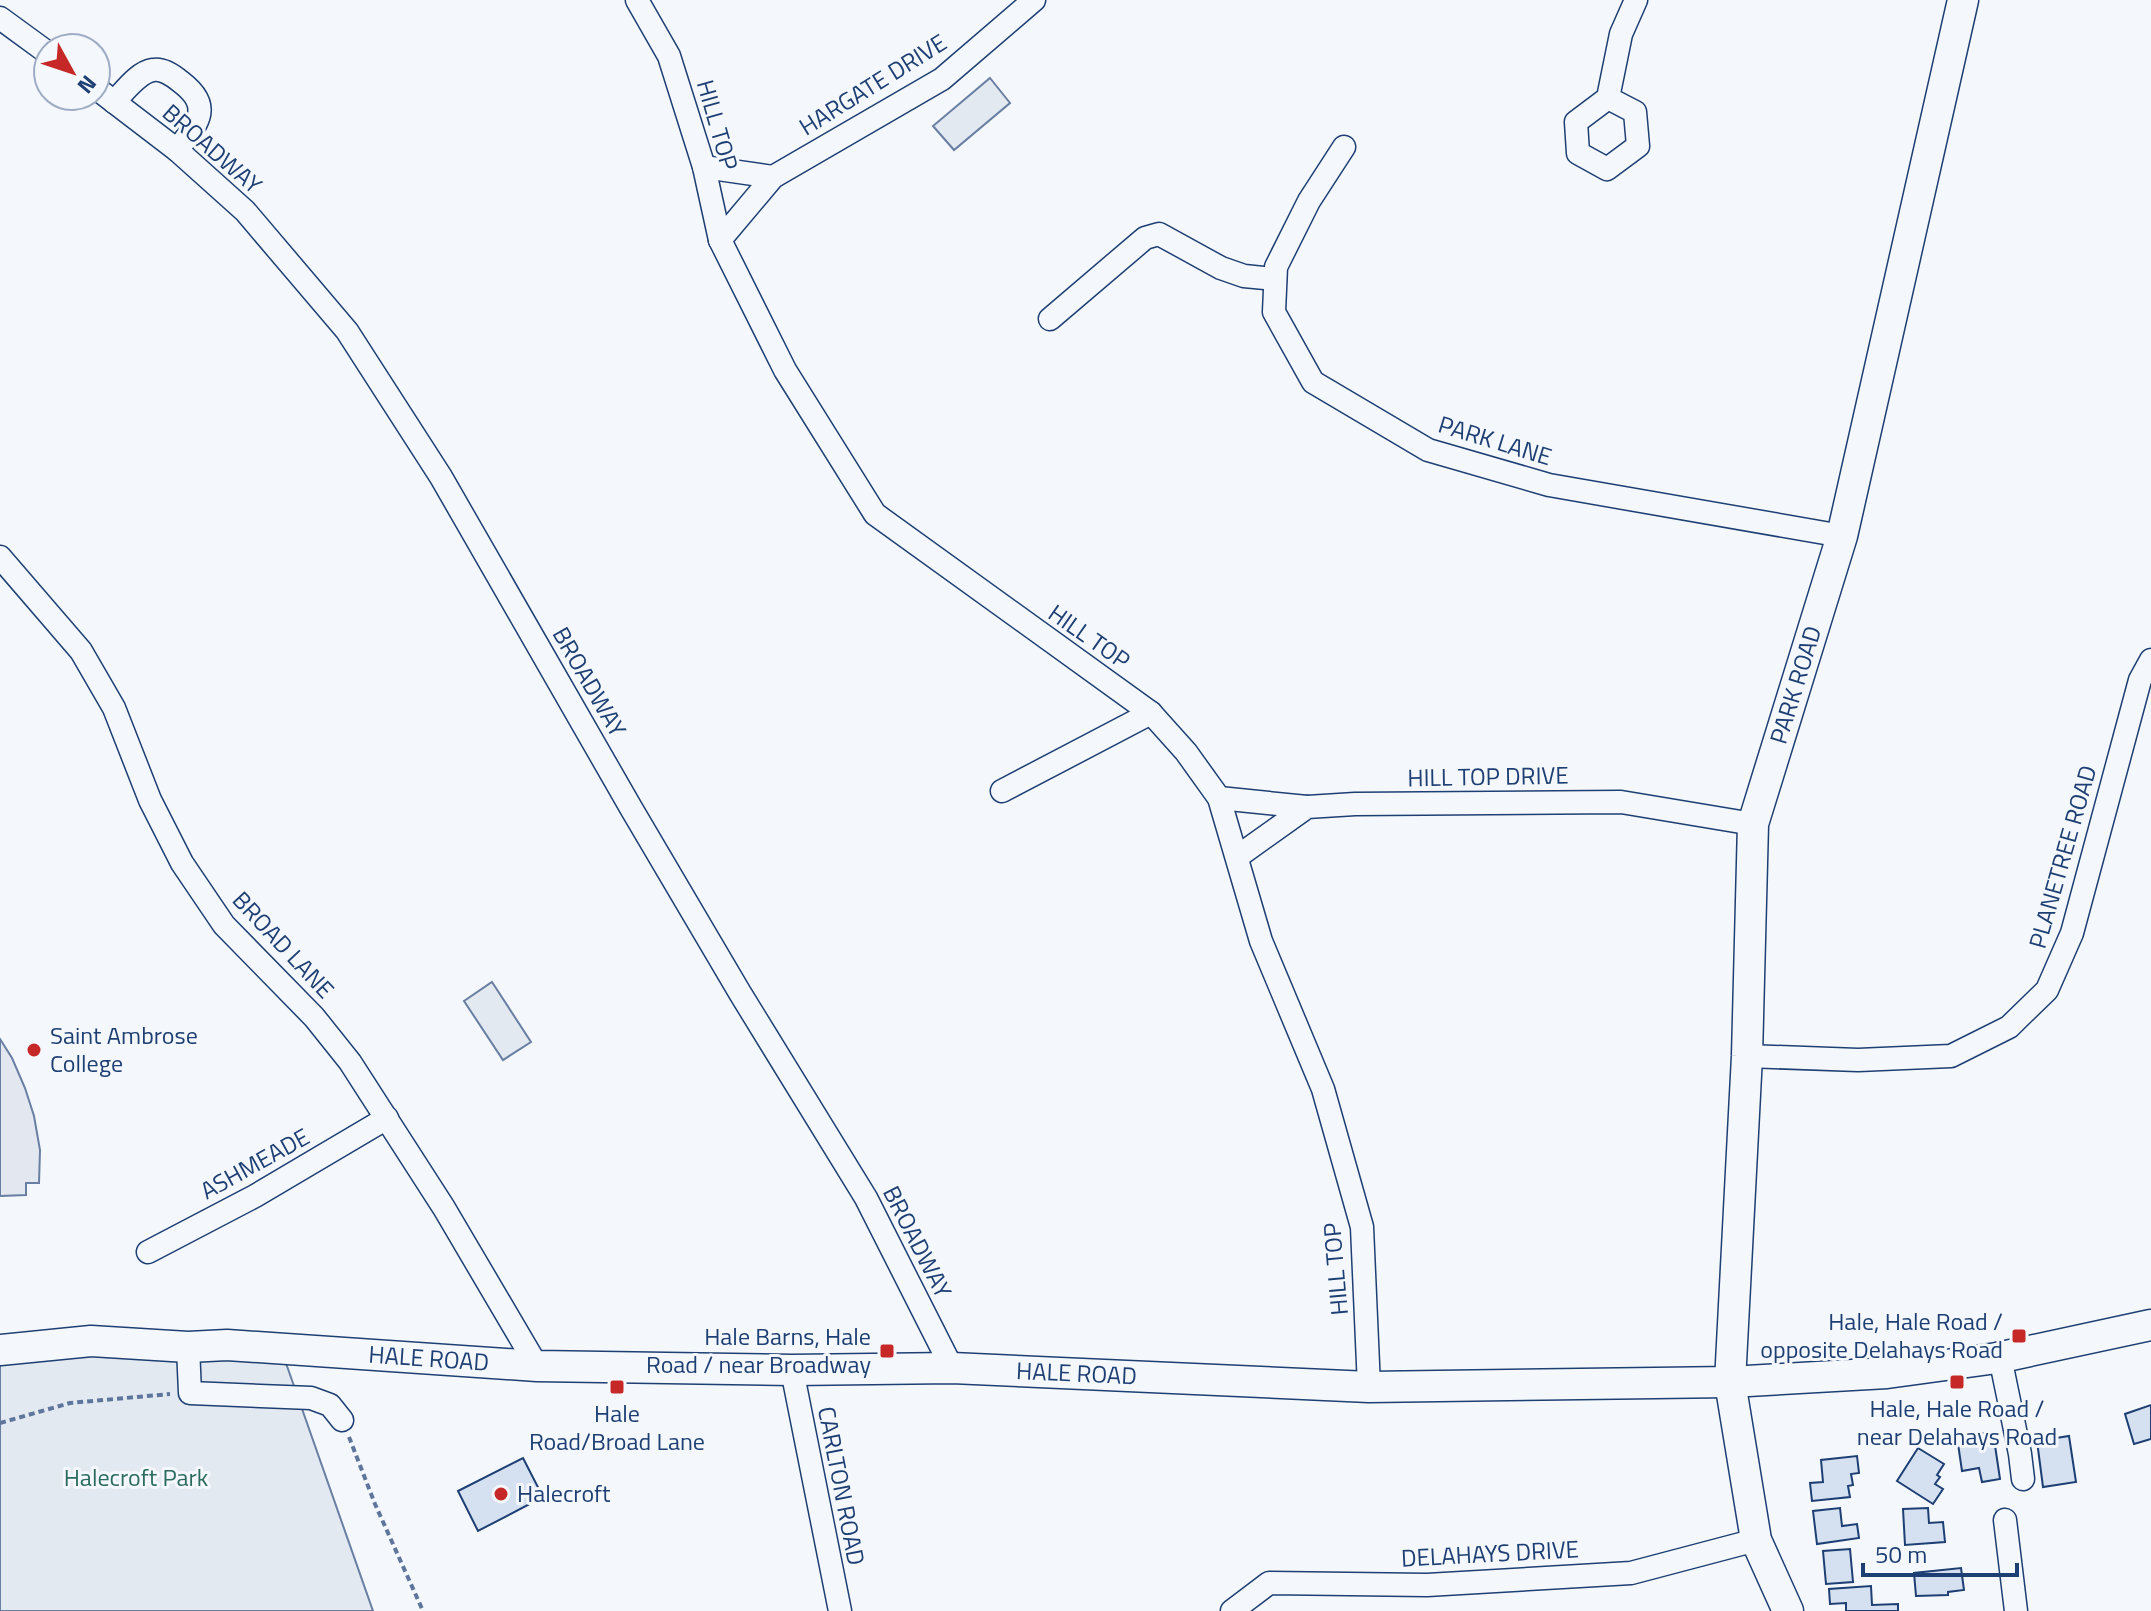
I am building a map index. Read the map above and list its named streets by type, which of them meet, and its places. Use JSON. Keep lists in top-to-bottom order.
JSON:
{
  "streets": {
    "main road": ["PARK ROAD", "HALE ROAD"],
    "street": [
      "HARGATE DRIVE",
      "HILL TOP",
      "BROADWAY",
      "PARK LANE",
      "HILL TOP DRIVE",
      "PLANETREE ROAD",
      "BROAD LANE",
      "ASHMEADE",
      "CARLTON ROAD",
      "DELAHAYS DRIVE"
    ]
  },
  "crossings": [
    ["HARGATE DRIVE", "HILL TOP"],
    ["HILL TOP", "HILL TOP DRIVE"],
    ["HILL TOP", "HALE ROAD"],
    ["BROADWAY", "HALE ROAD"],
    ["PARK LANE", "PARK ROAD"],
    ["PARK ROAD", "HILL TOP DRIVE"],
    ["PARK ROAD", "PLANETREE ROAD"],
    ["PARK ROAD", "HALE ROAD"],
    ["PARK ROAD", "DELAHAYS DRIVE"],
    ["BROAD LANE", "ASHMEADE"],
    ["BROAD LANE", "HALE ROAD"],
    ["HALE ROAD", "CARLTON ROAD"]
  ],
  "parks": ["Halecroft Park"],
  "places": {
    "other": ["Saint Ambrose College", "Halecroft"],
    "transit": [
      "Hale, Hale Road / opposite Delahays Road",
      "Hale Barns, Hale Road / near Broadway",
      "Hale, Hale Road / near Delahays Road",
      "Hale Road/Broad Lane"
    ]
  },
  "scale_bar": "50 m",
  "north": "bottom right"
}
